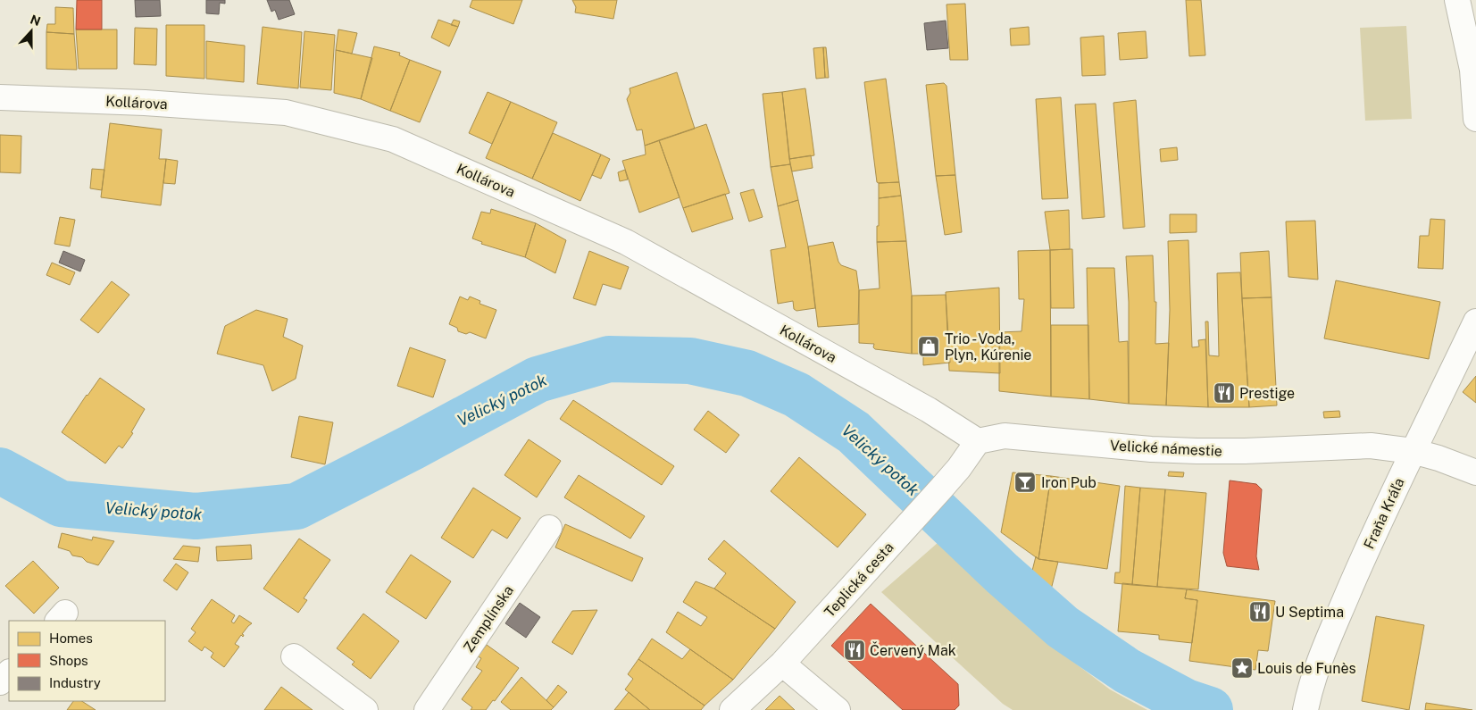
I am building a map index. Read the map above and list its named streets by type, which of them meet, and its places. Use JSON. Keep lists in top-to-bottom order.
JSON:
{
  "streets": {
    "street": [
      "Kollárova",
      "Velické námestie",
      "Fraňa Kráľa",
      "Teplická cesta",
      "Zemplínska"
    ]
  },
  "crossings": [
    ["Kollárova", "Velické námestie"],
    ["Kollárova", "Teplická cesta"],
    ["Velické námestie", "Fraňa Kráľa"],
    ["Velické námestie", "Teplická cesta"]
  ],
  "water": ["Velický potok"],
  "places": {
    "shop": ["Trio - Voda, Plyn, Kúrenie"],
    "restaurant": ["Prestige", "U Septima", "Červený Mak"],
    "bar": ["Iron Pub"],
    "place": ["Louis de Funès"]
  },
  "legend": ["Homes", "Shops", "Industry"],
  "north": "top"
}
